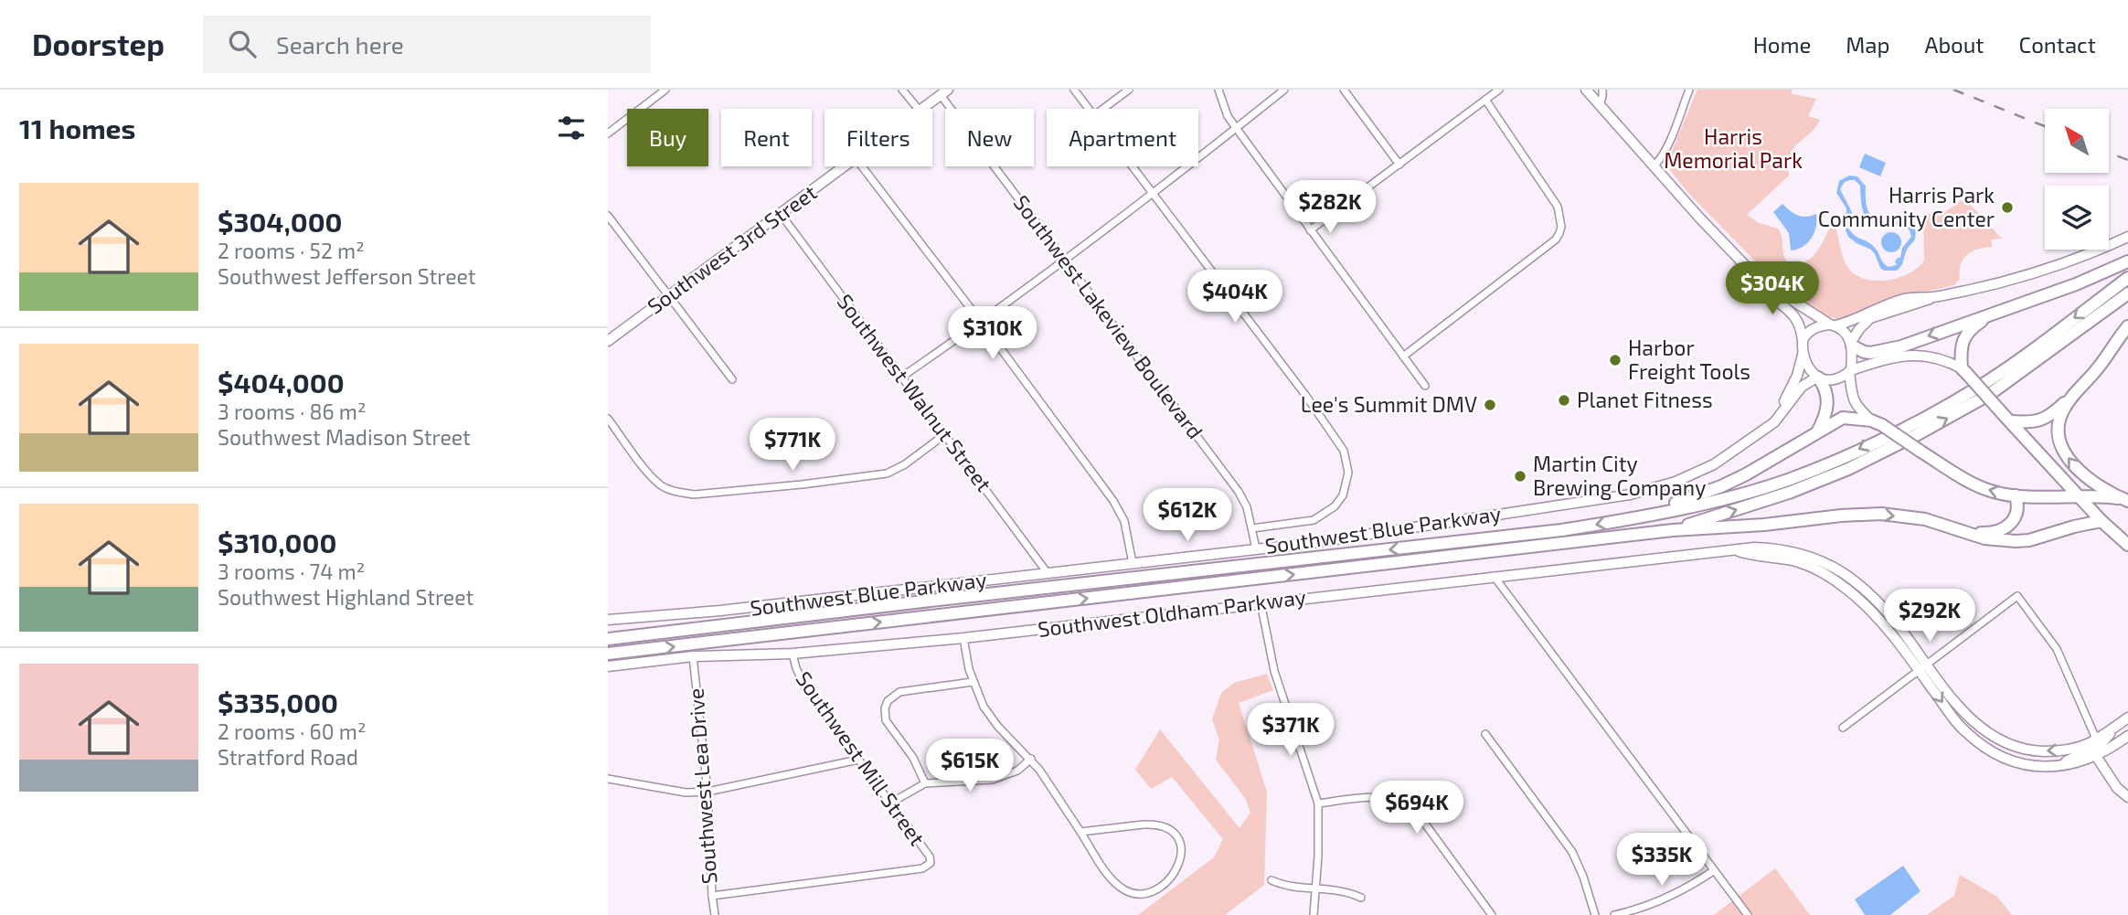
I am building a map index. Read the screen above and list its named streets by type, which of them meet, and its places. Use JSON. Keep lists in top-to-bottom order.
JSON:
{
  "streets": {
    "street": [
      "Southwest 3rd Street",
      "Southwest Lakeview Boulevard",
      "Southwest Walnut Street",
      "Southwest Blue Parkway",
      "Southwest Oldham Parkway",
      "Southwest Mill Street",
      "Southwest Lea Drive"
    ]
  },
  "crossings": [
    ["Southwest 3rd Street", "Southwest Lakeview Boulevard"],
    ["Southwest 3rd Street", "Southwest Walnut Street"],
    ["Southwest Lakeview Boulevard", "Southwest Blue Parkway"],
    ["Southwest Walnut Street", "Southwest Blue Parkway"],
    ["Southwest Oldham Parkway", "Southwest Mill Street"],
    ["Southwest Oldham Parkway", "Southwest Lea Drive"],
    ["Southwest Mill Street", "Southwest Lea Drive"]
  ],
  "parks": ["Harris Memorial Park"],
  "places": [
    "Harris Park Community Center",
    "Harbor Freight Tools",
    "Planet Fitness",
    "Lee's Summit DMV",
    "Martin City Brewing Company"
  ],
  "north": "top left",
  "page": {
    "header": "Doorstep",
    "search": "Search here",
    "nav": [
      "Home",
      "Map",
      "About",
      "Contact"
    ],
    "heading": "11 homes",
    "chip": [
      "Buy",
      "Rent",
      "Filters",
      "New",
      "Apartment"
    ],
    "list": [
      {
        "name": "$304,000",
        "note": "2 rooms · 52 m² · Southwest Jefferson Street"
      },
      {
        "name": "$404,000",
        "note": "3 rooms · 86 m² · Southwest Madison Street"
      },
      {
        "name": "$310,000",
        "note": "3 rooms · 74 m² · Southwest Highland Street"
      },
      {
        "name": "$335,000",
        "note": "2 rooms · 60 m² · Stratford Road"
      }
    ],
    "price": [
      "$282K",
      "$304K",
      "$404K",
      "$310K",
      "$771K",
      "$612K",
      "$292K",
      "$371K",
      "$615K",
      "$694K",
      "$335K"
    ]
  }
}
